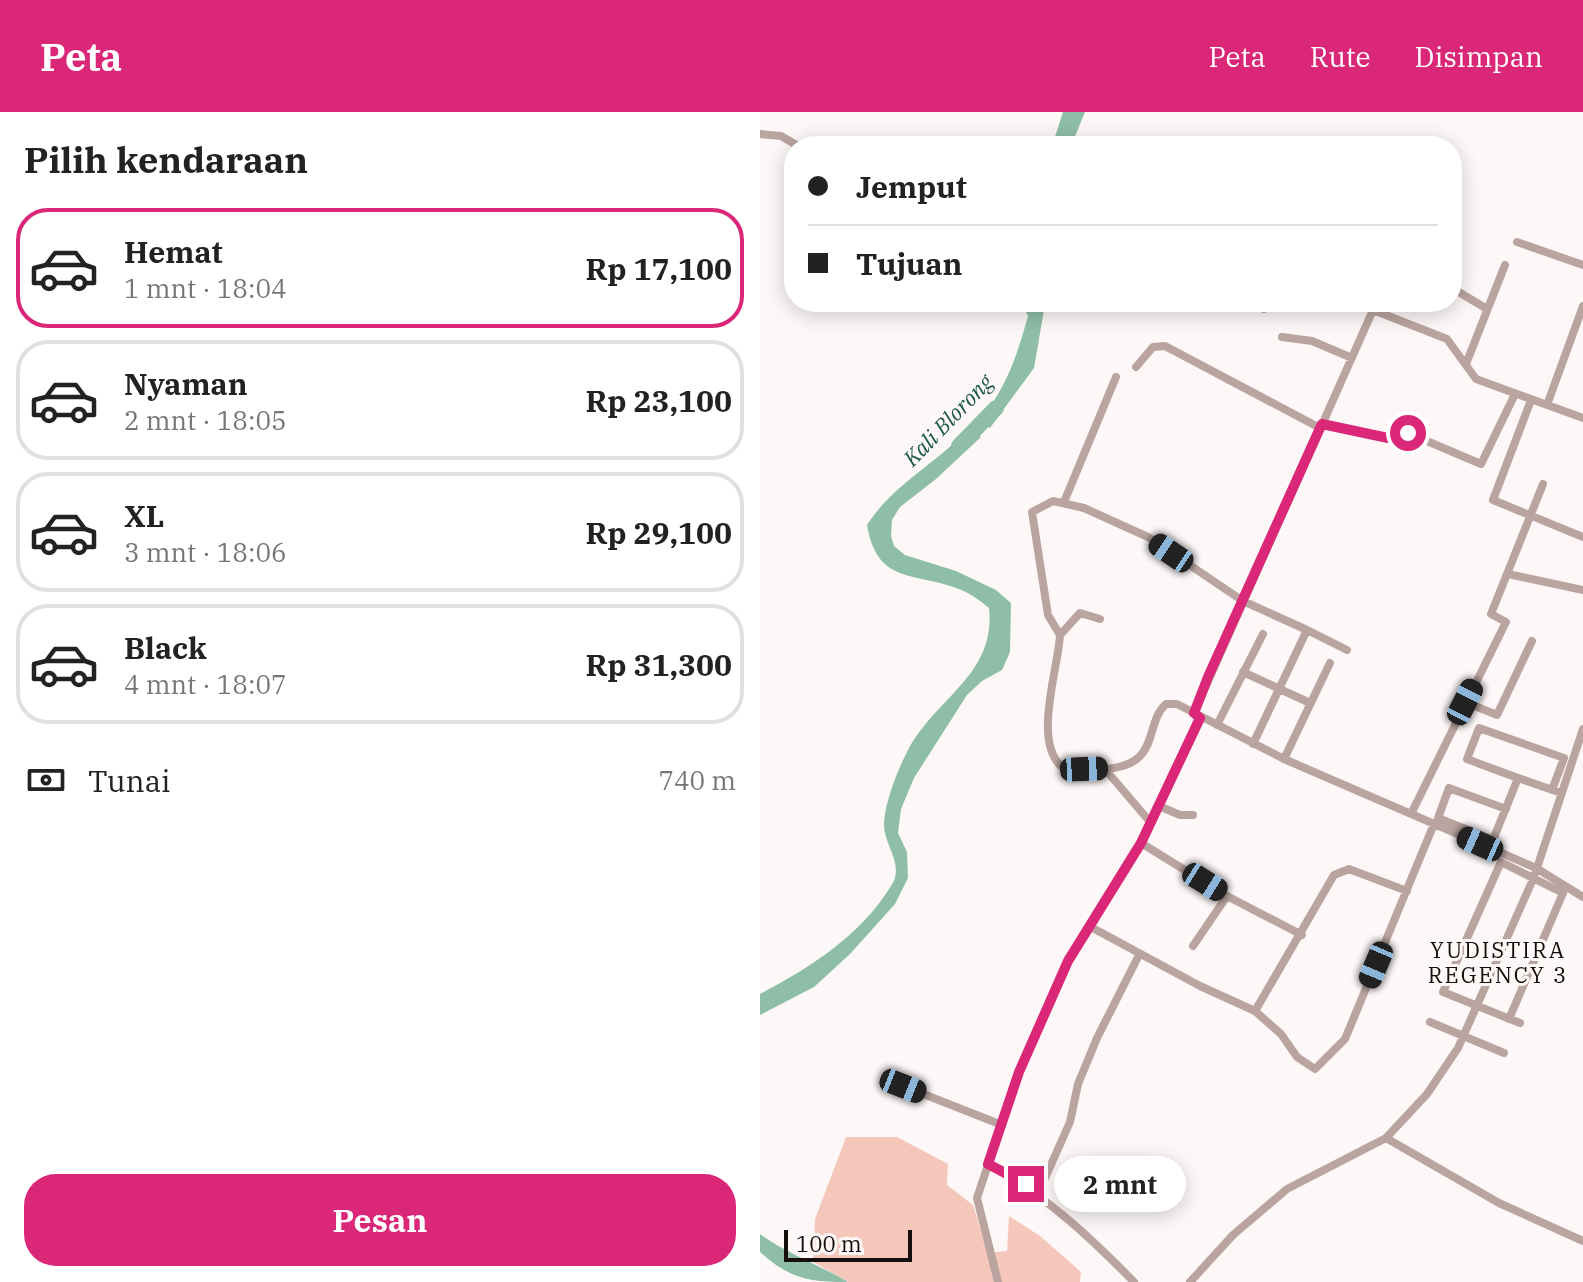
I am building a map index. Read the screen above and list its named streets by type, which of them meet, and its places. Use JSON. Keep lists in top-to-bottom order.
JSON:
{
  "districts": ["YUDISTIRA REGENCY 3"],
  "water": ["Kali Blorong"],
  "scale_bar": "100 m",
  "page": {
    "header": "Peta",
    "nav": ["Peta", "Rute", "Disimpan"],
    "heading": "Pilih kendaraan",
    "banner": ["Jemput", "Tujuan"],
    "list": [
      {
        "name": "Hemat",
        "note": "1 mnt · 18:04",
        "value": "Rp 17,100"
      },
      {
        "name": "Nyaman",
        "note": "2 mnt · 18:05",
        "value": "Rp 23,100"
      },
      {
        "name": "XL",
        "note": "3 mnt · 18:06",
        "value": "Rp 29,100"
      },
      {
        "name": "Black",
        "note": "4 mnt · 18:07",
        "value": "Rp 31,300"
      }
    ],
    "pay": ["Tunai", "740 m"],
    "bubble": "2 mnt",
    "buttons": "Pesan",
    "scale": "100 m"
  }
}
